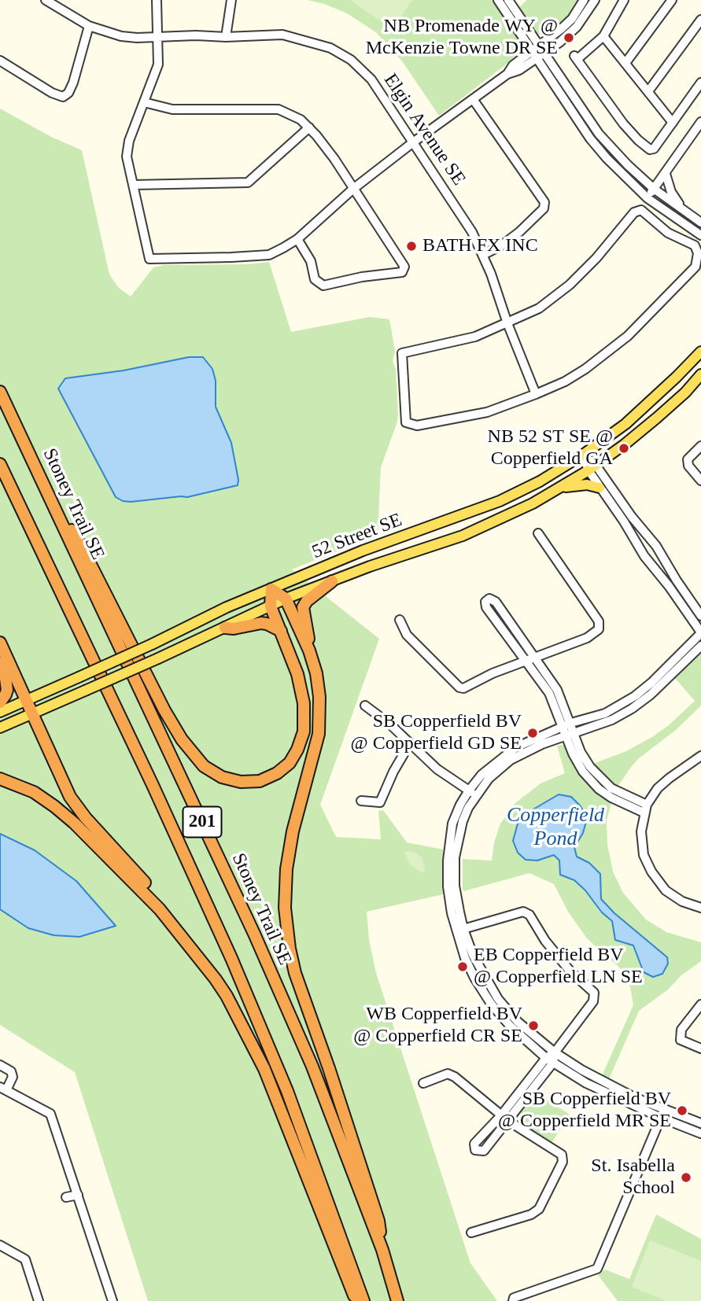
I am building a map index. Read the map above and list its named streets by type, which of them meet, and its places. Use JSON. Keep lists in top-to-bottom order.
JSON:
{
  "streets": {
    "highway": ["Stoney Trail SE", "201"],
    "main road": ["52 Street SE"],
    "street": ["Elgin Avenue SE"]
  },
  "water": ["Copperfield Pond"],
  "places": [
    "NB Promenade WY @ McKenzie Towne DR SE",
    "BATH FX INC",
    "NB 52 ST SE @ Copperfield GA",
    "SB Copperfield BV @ Copperfield GD SE",
    "EB Copperfield BV @ Copperfield LN SE",
    "WB Copperfield BV @ Copperfield CR SE",
    "SB Copperfield BV @ Copperfield MR SE",
    "St. Isabella School"
  ]
}
